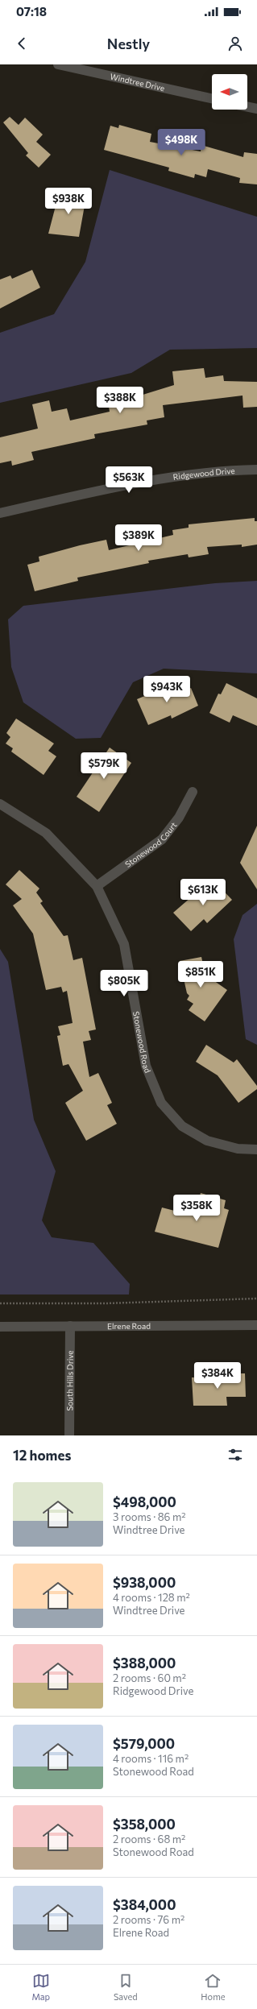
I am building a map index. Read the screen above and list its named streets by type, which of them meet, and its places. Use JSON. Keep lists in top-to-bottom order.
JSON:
{
  "streets": {
    "street": [
      "Windtree Drive",
      "Ridgewood Drive",
      "Stonewood Court",
      "Stonewood Road",
      "Elrene Road",
      "South Hills Drive"
    ]
  },
  "crossings": [
    ["Stonewood Court", "Stonewood Road"],
    ["Elrene Road", "South Hills Drive"]
  ],
  "north": "left",
  "page": {
    "status": "07:18",
    "header": "Nestly",
    "price": [
      "$498K",
      "$938K",
      "$388K",
      "$563K",
      "$389K",
      "$943K",
      "$579K",
      "$613K",
      "$851K",
      "$805K",
      "$358K",
      "$384K"
    ],
    "heading": "12 homes",
    "list": [
      {
        "name": "$498,000",
        "note": "3 rooms · 86 m² · Windtree Drive"
      },
      {
        "name": "$938,000",
        "note": "4 rooms · 128 m² · Windtree Drive"
      },
      {
        "name": "$388,000",
        "note": "2 rooms · 60 m² · Ridgewood Drive"
      },
      {
        "name": "$579,000",
        "note": "4 rooms · 116 m² · Stonewood Road"
      },
      {
        "name": "$358,000",
        "note": "2 rooms · 68 m² · Stonewood Road"
      },
      {
        "name": "$384,000",
        "note": "2 rooms · 76 m² · Elrene Road"
      }
    ],
    "tabs": ["Map", "Saved", "Home"]
  }
}
